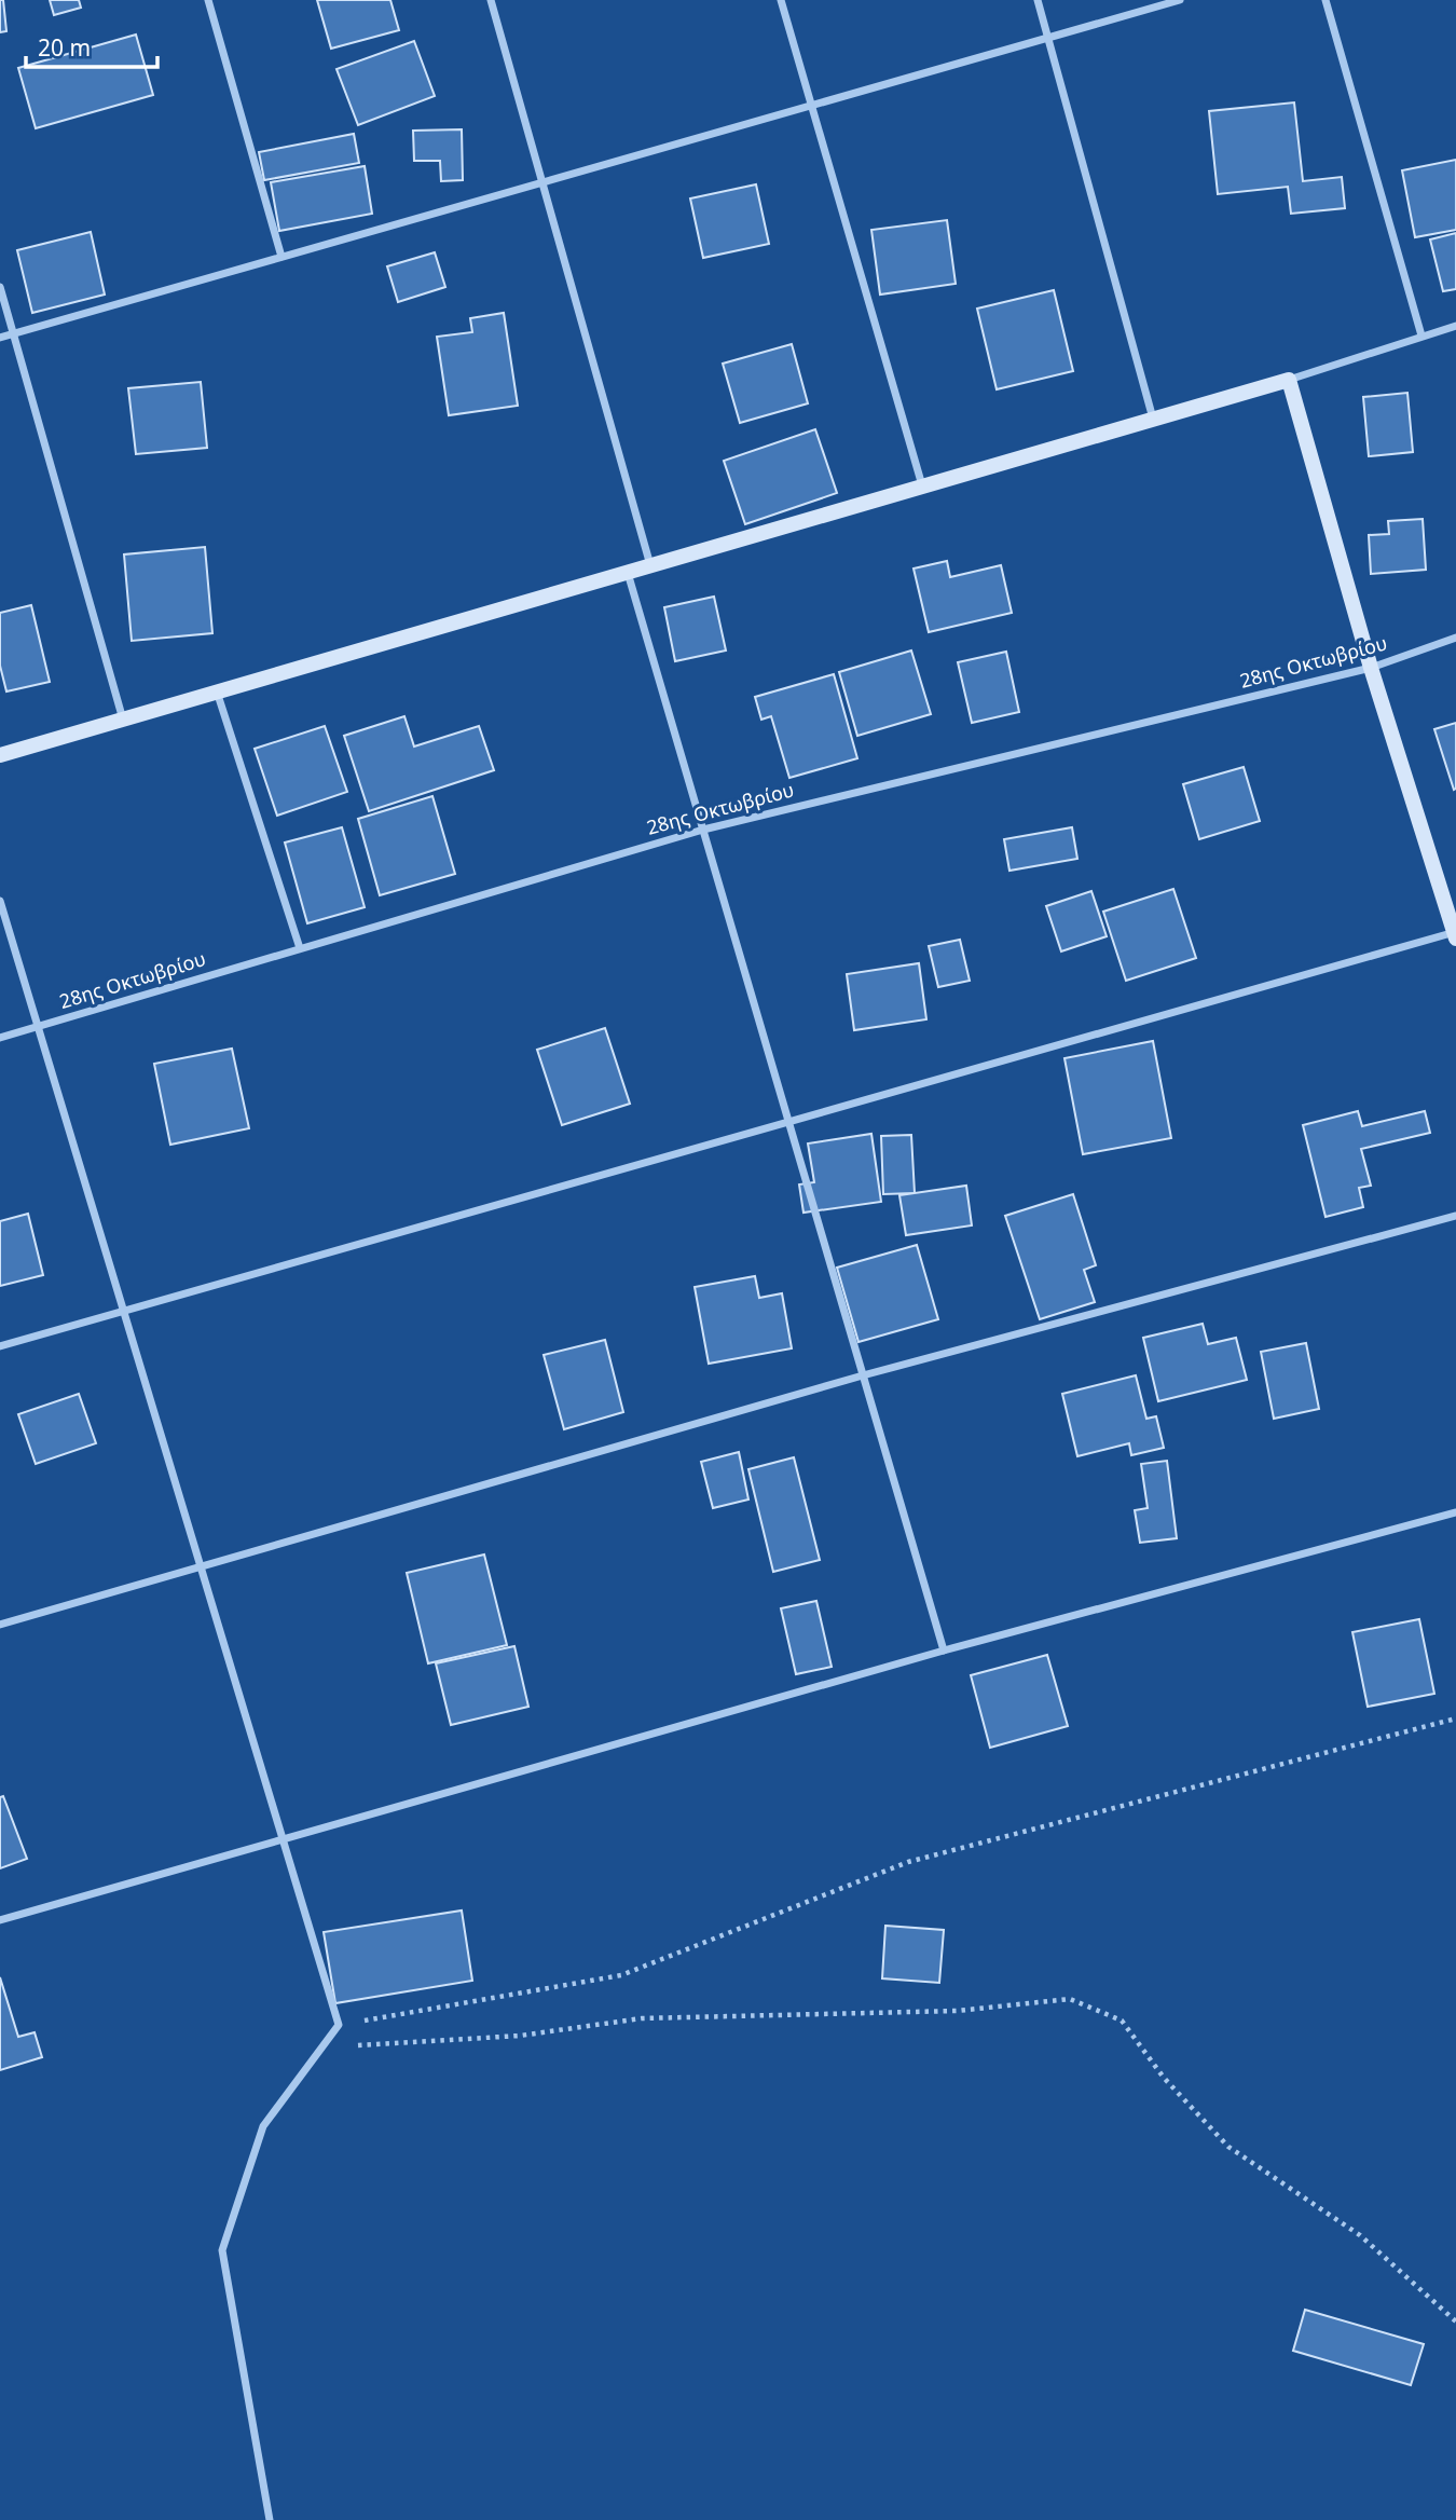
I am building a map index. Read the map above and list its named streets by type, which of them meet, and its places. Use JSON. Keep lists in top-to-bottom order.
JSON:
{
  "streets": {
    "street": ["28ης Οκτωβρίου"]
  },
  "scale_bar": "20 m"
}
